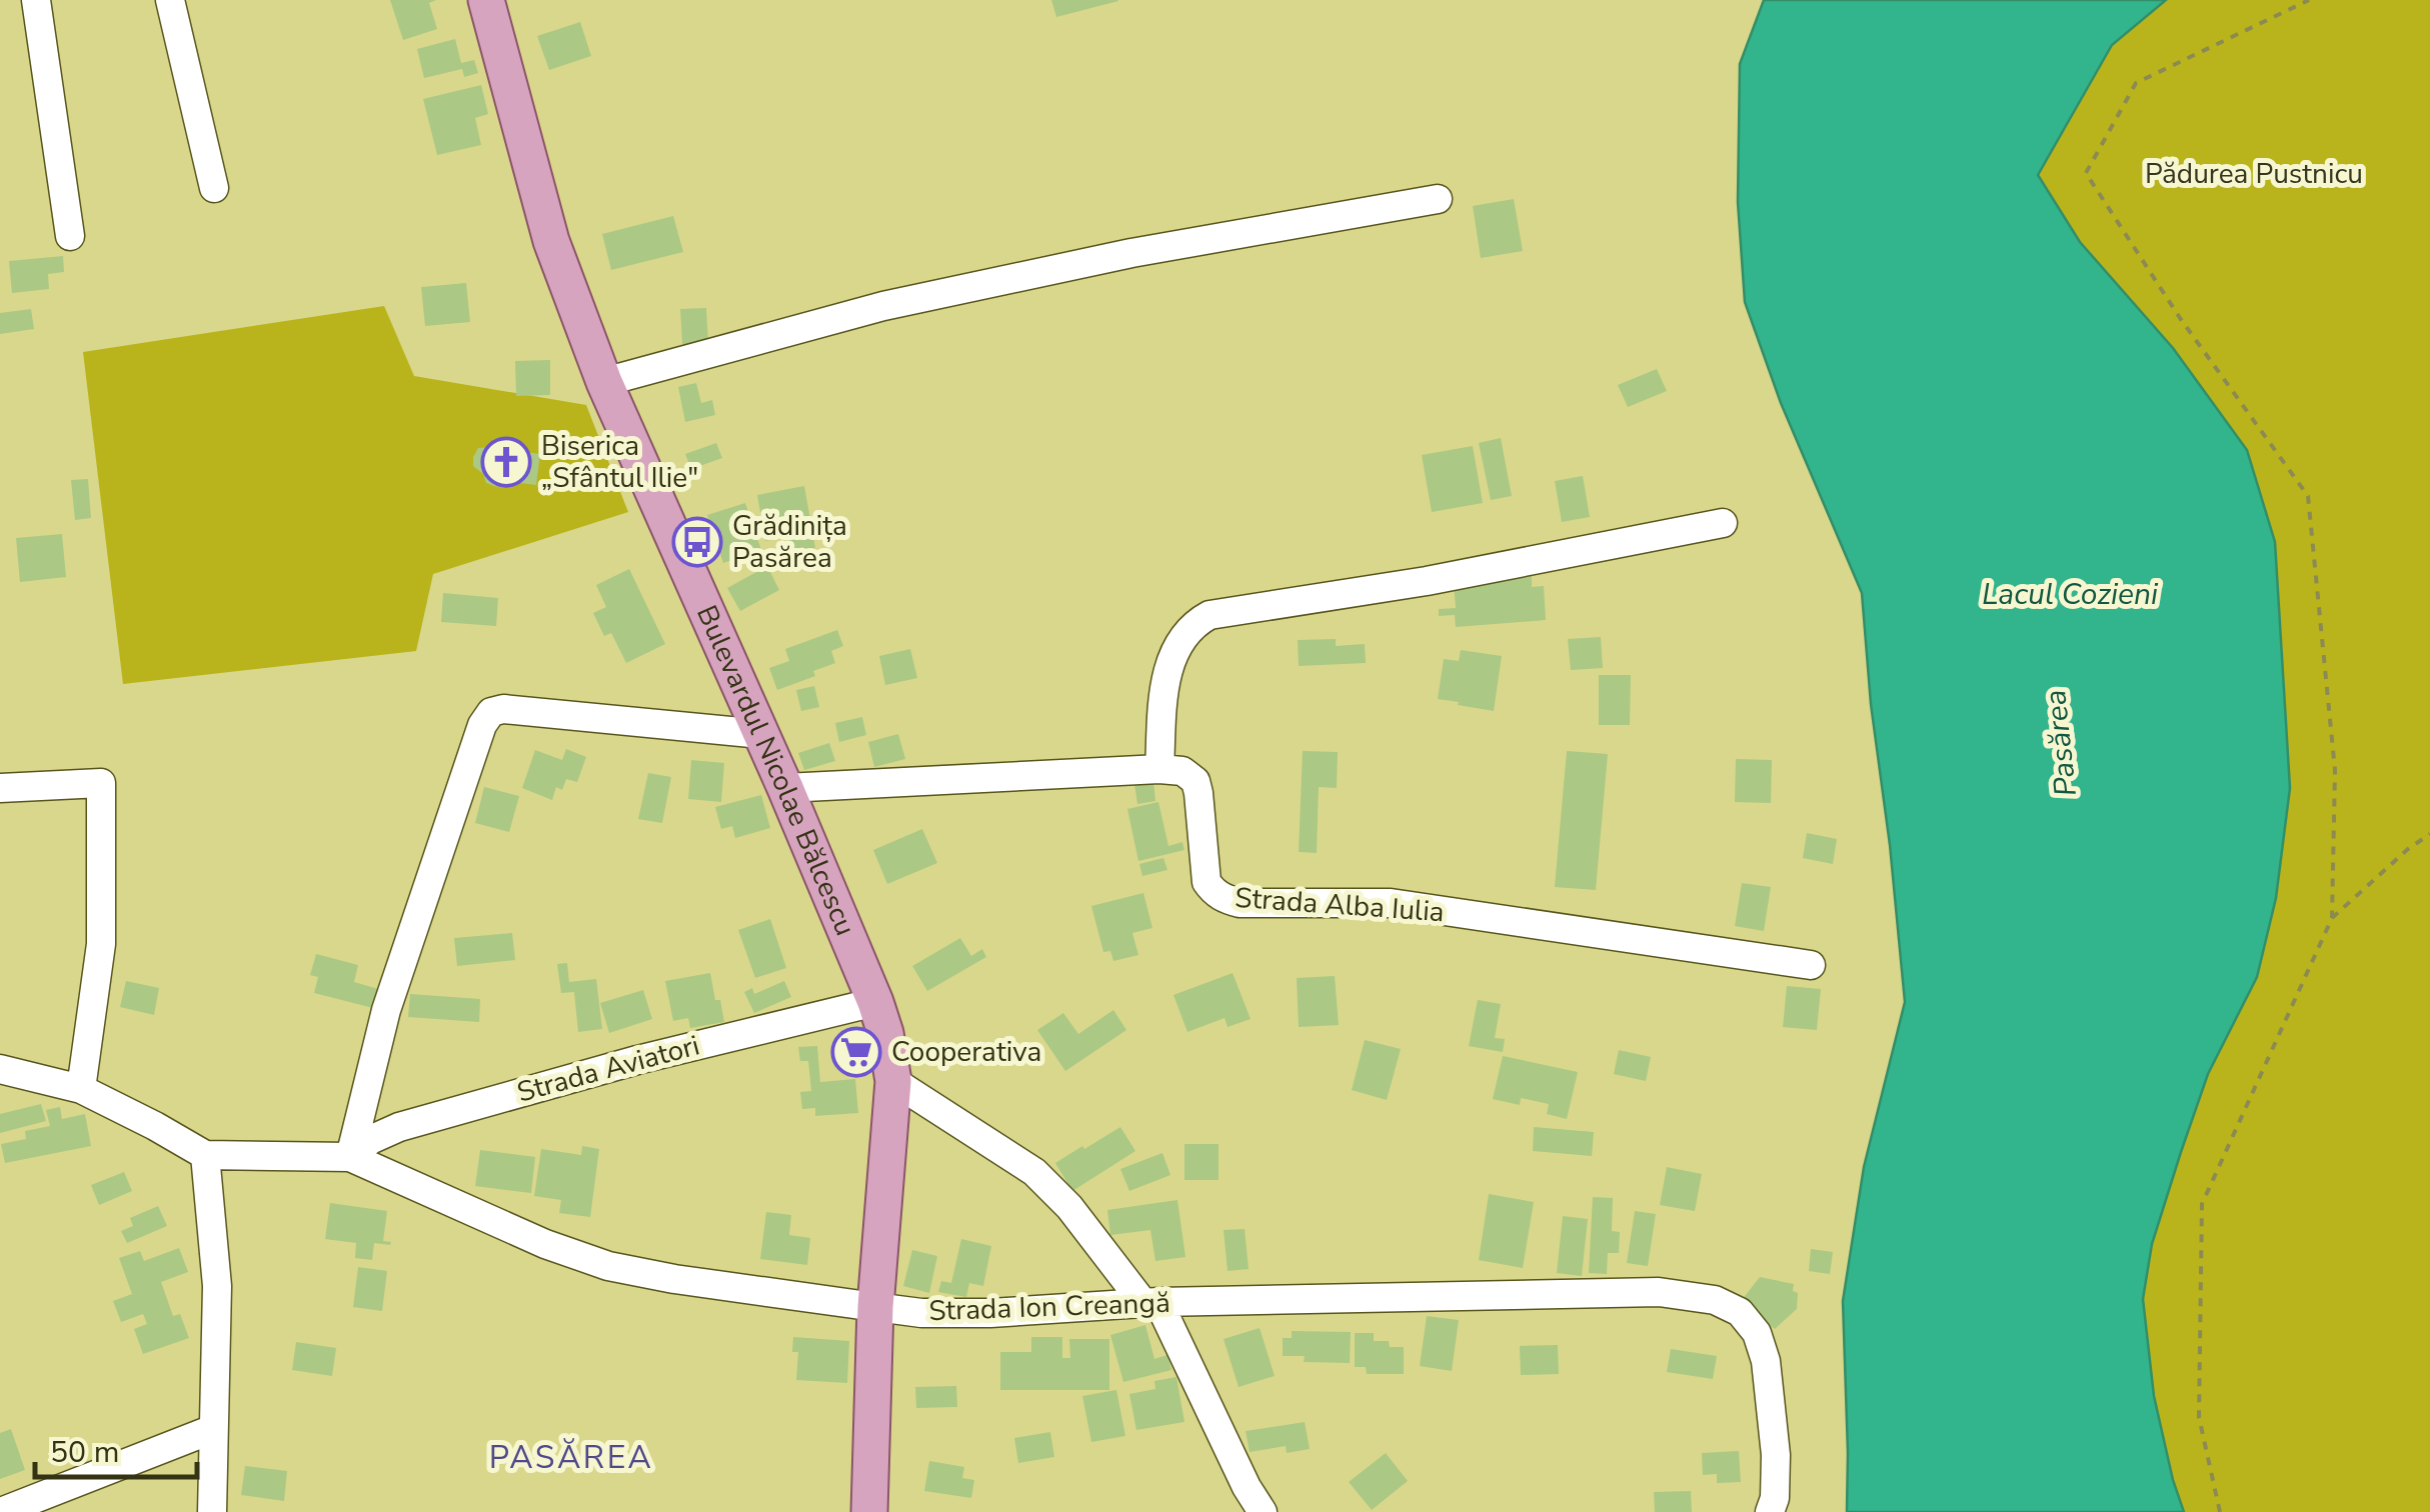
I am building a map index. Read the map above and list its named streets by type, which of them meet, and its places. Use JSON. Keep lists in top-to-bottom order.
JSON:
{
  "streets": {
    "main road": ["Bulevardul Nicolae Bălcescu"],
    "street": ["Strada Alba Iulia", "Strada Aviatori", "Strada Ion Creangă"]
  },
  "crossings": [
    ["Bulevardul Nicolae Bălcescu", "Strada Aviatori"],
    ["Bulevardul Nicolae Bălcescu", "Strada Ion Creangă"],
    ["Strada Aviatori", "Strada Ion Creangă"]
  ],
  "districts": ["PASĂREA"],
  "water": ["Lacul Cozieni", "Pasărea"],
  "parks": ["Pădurea Pustnicu"],
  "places": {
    "church": ["Biserica „Sfântul Ilie\""],
    "bus stop": ["Grădinița Pasărea"],
    "supermarket": ["Cooperativa"]
  },
  "scale_bar": "50 m"
}
